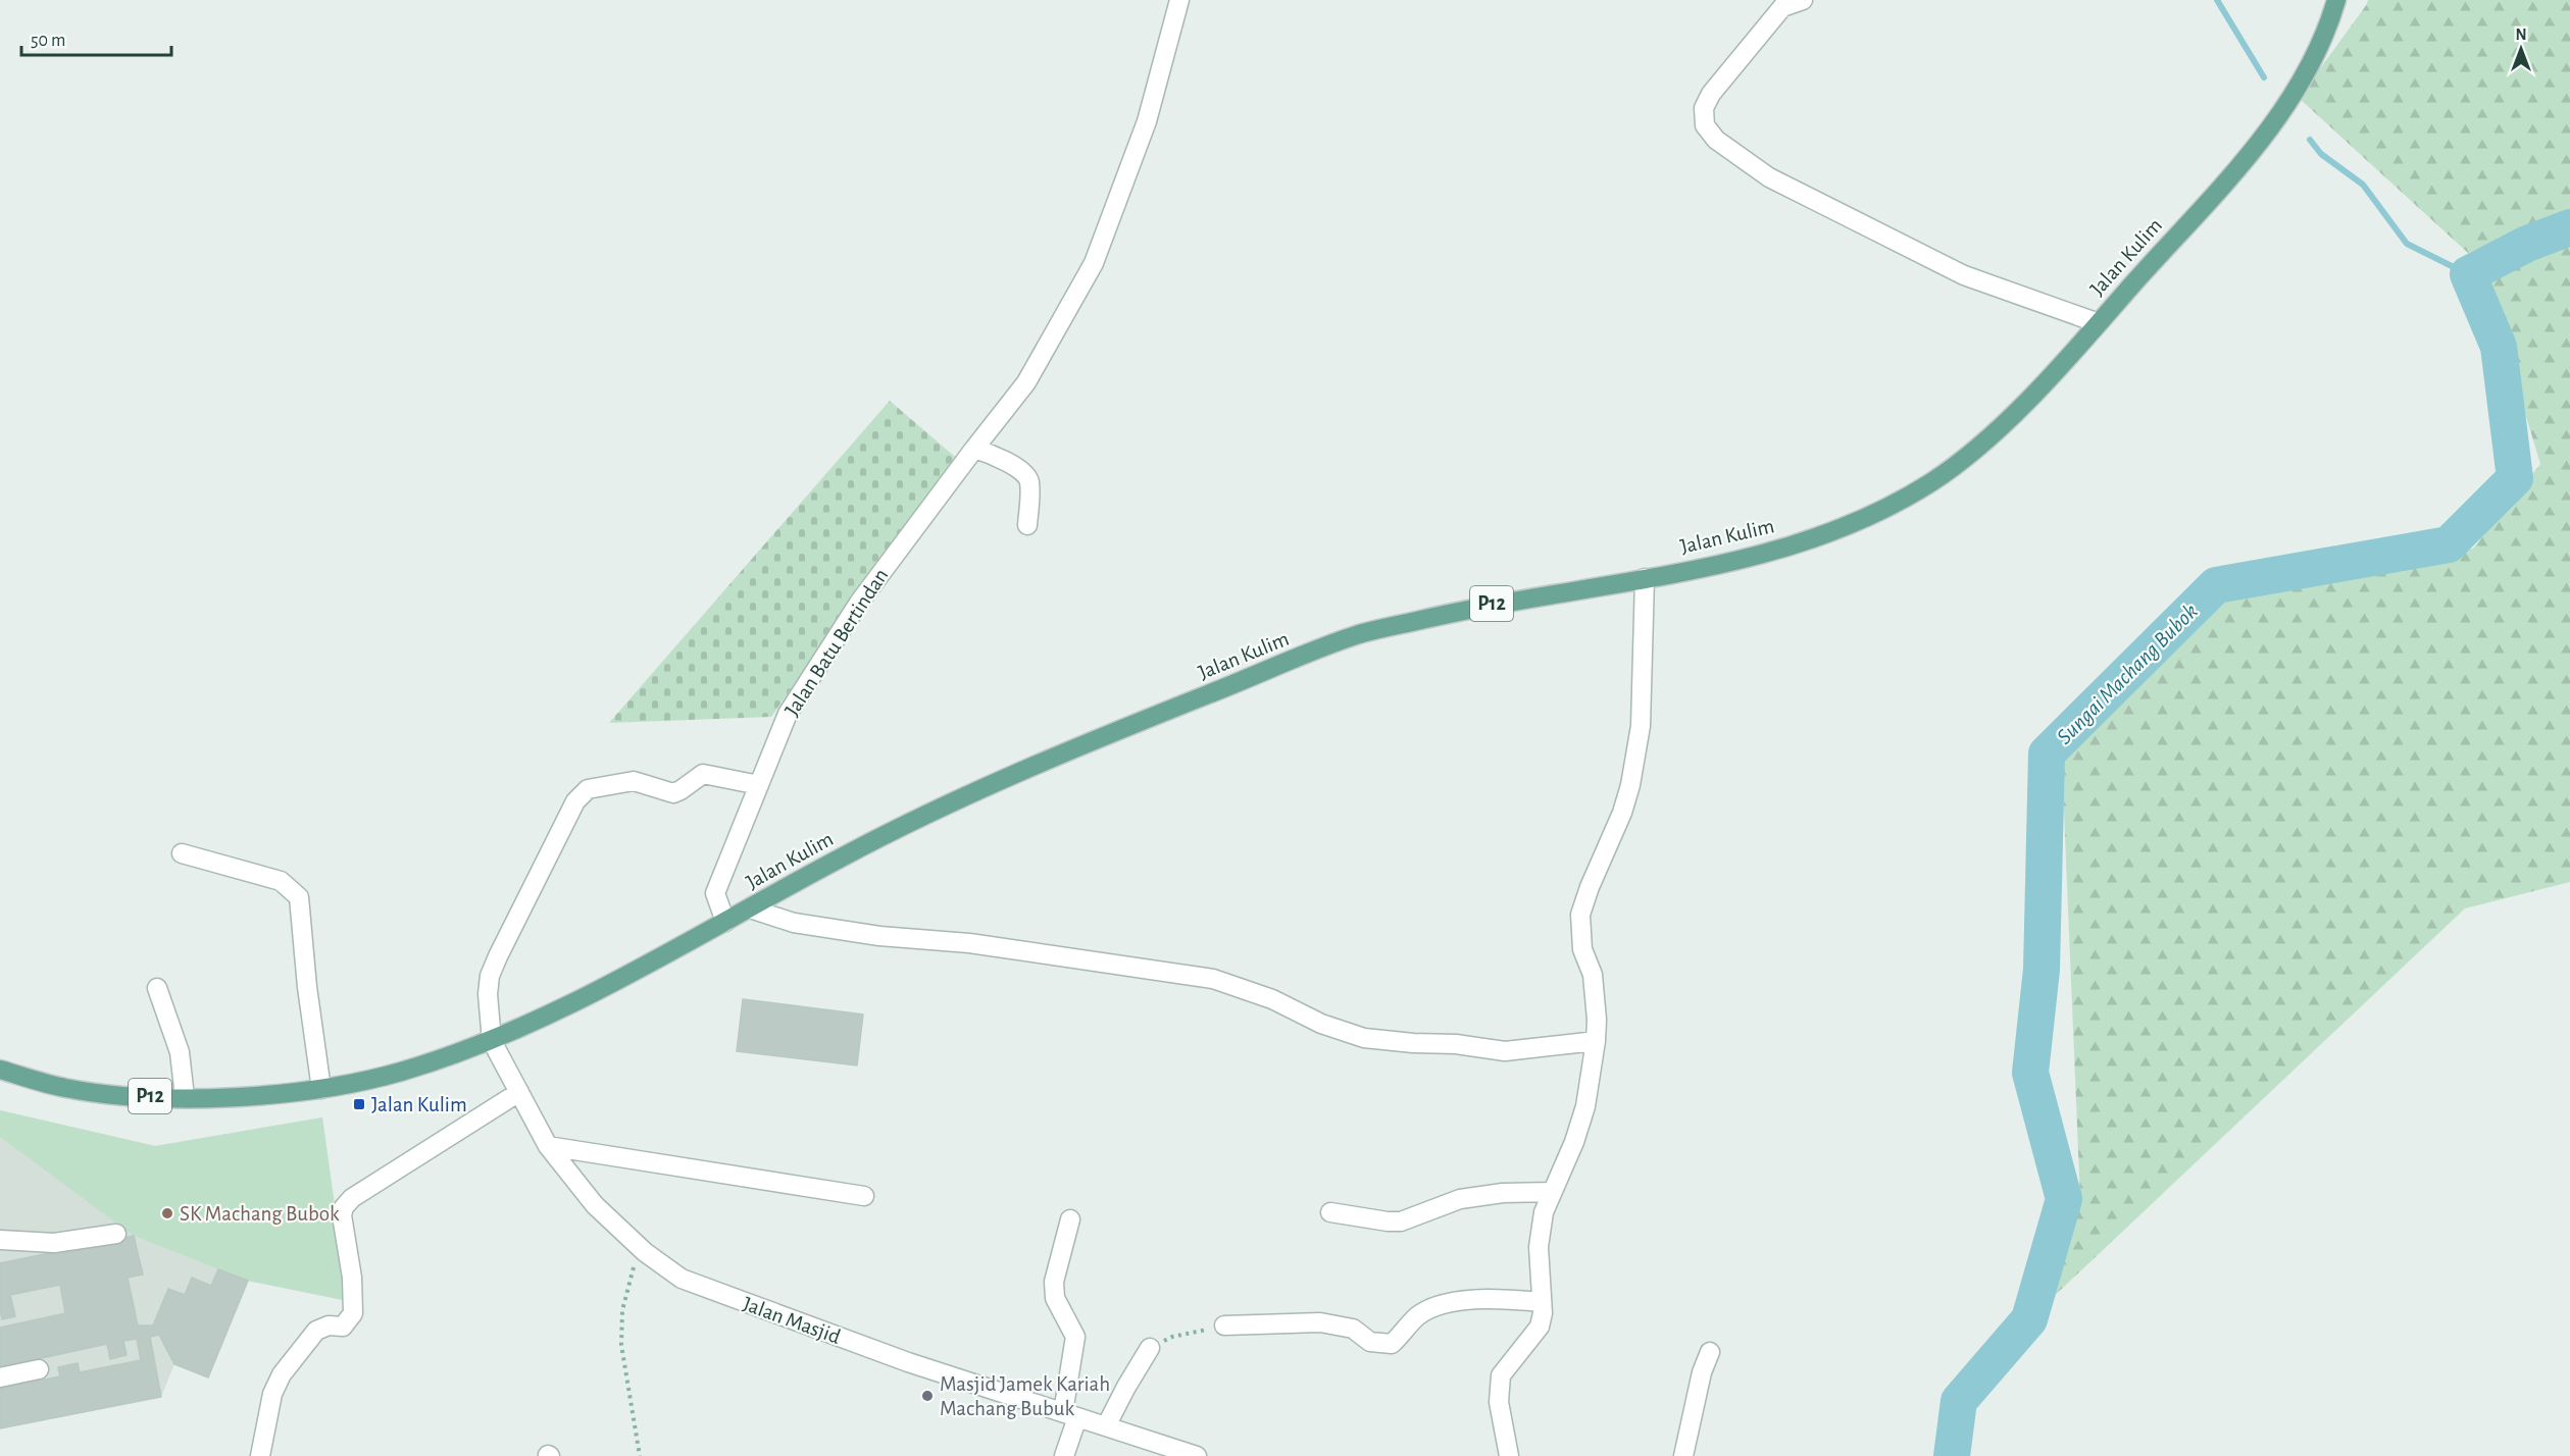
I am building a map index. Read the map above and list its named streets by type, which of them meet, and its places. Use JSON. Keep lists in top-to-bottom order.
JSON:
{
  "streets": {
    "main road": ["Jalan Kulim", "P12"],
    "street": ["Jalan Batu Bertindan", "Jalan Masjid"]
  },
  "crossings": [
    ["Jalan Kulim", "Jalan Batu Bertindan"],
    ["Jalan Kulim", "Jalan Masjid"]
  ],
  "water": ["Sungai Machang Bubok"],
  "places": {
    "transit": ["Jalan Kulim"],
    "other": ["SK Machang Bubok", "Masjid Jamek Kariah Machang Bubuk"]
  },
  "scale_bar": "50 m",
  "north": "top"
}
